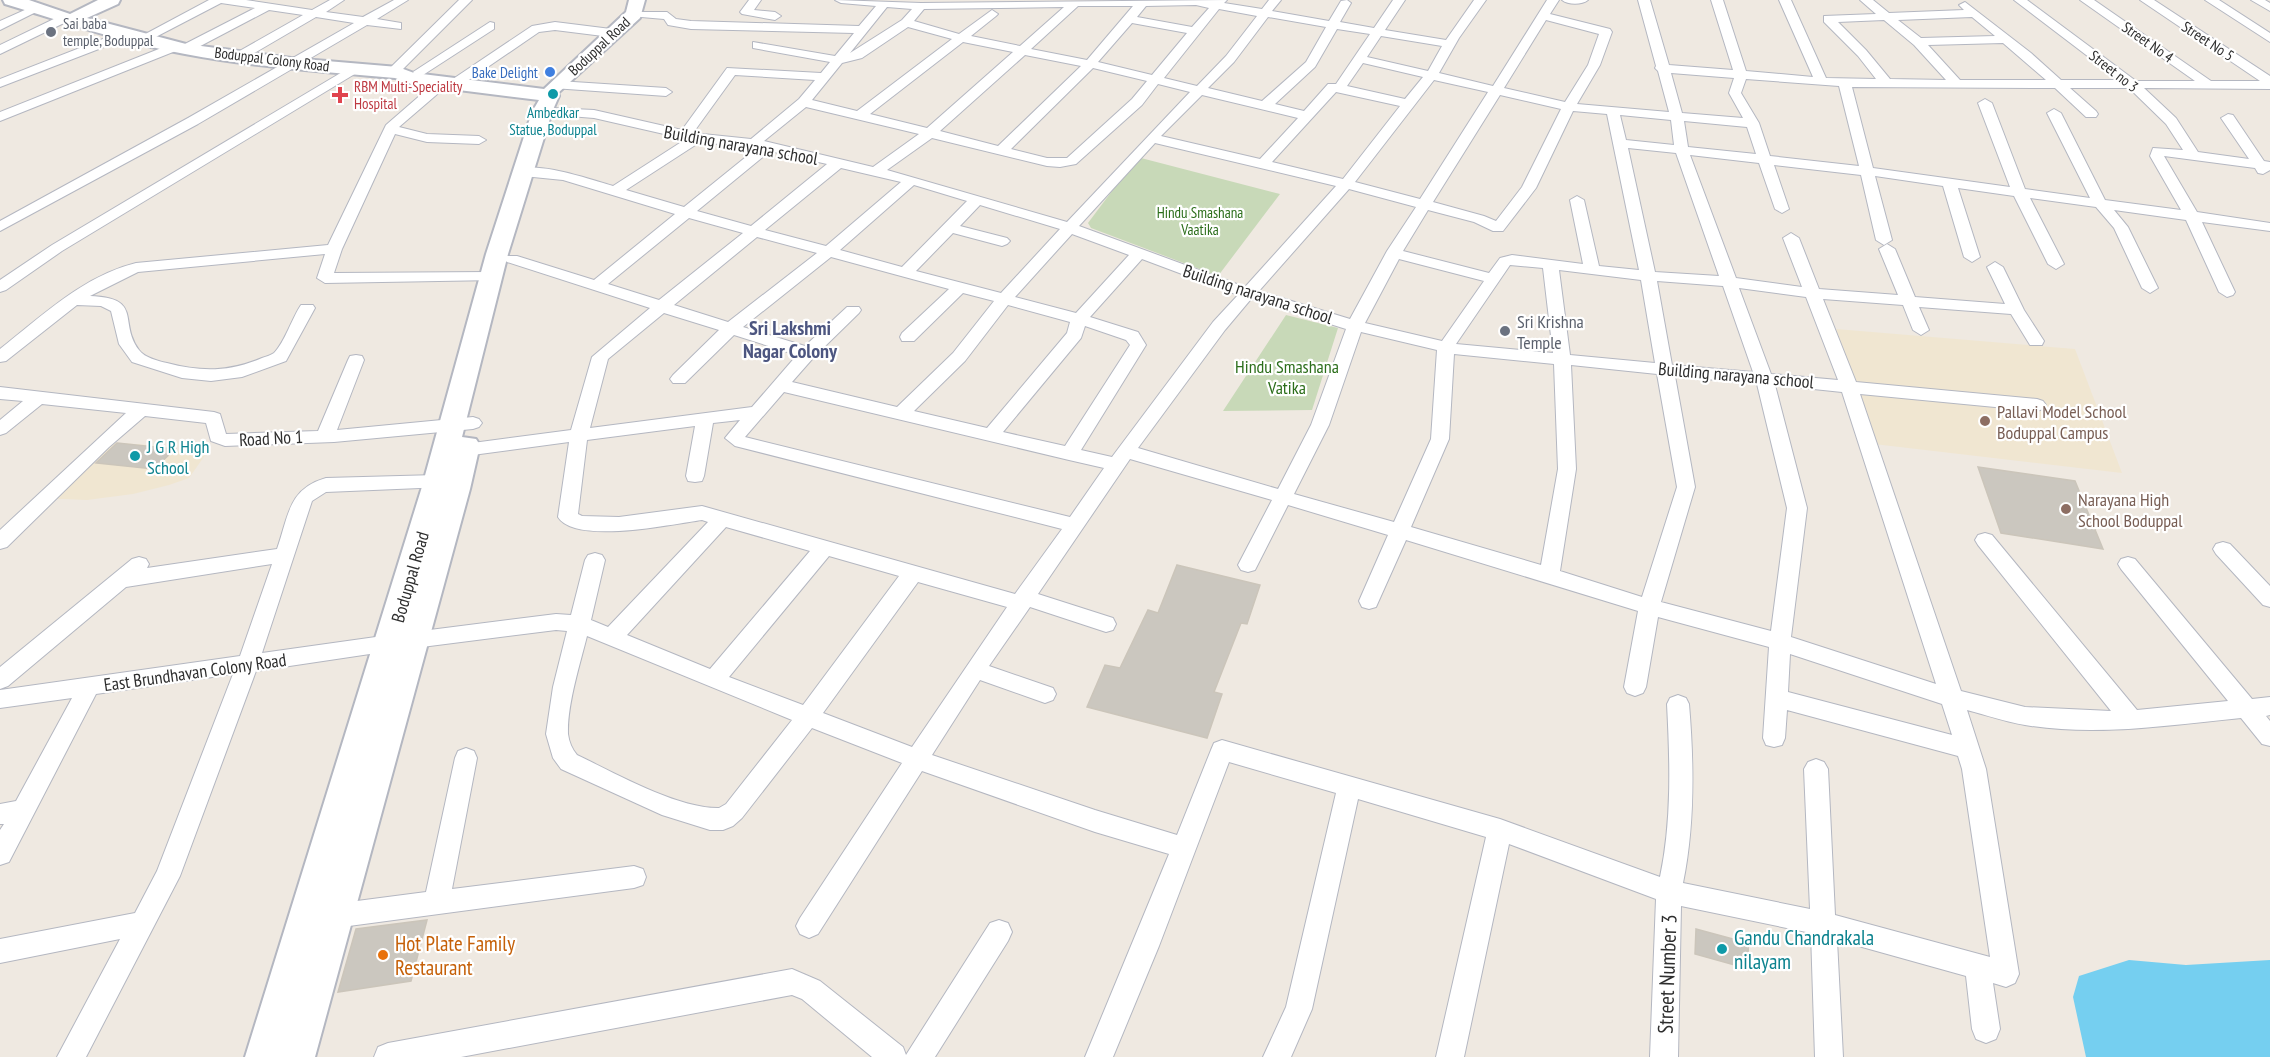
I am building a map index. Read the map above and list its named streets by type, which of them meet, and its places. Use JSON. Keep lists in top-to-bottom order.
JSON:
{
  "streets": {
    "street": [
      "Street No 5",
      "Street No 4",
      "Boduppal Road",
      "Boduppal Colony Road",
      "Street no 3",
      "Building narayana school",
      "Road No 1",
      "East Brundhavan Colony Road",
      "Street Number 3"
    ]
  },
  "crossings": [
    ["Boduppal Road", "Boduppal Colony Road"],
    ["Boduppal Road", "Building narayana school"],
    ["Boduppal Road", "Road No 1"],
    ["Boduppal Road", "East Brundhavan Colony Road"],
    ["Boduppal Colony Road", "Building narayana school"]
  ],
  "districts": ["Sri Lakshmi Nagar Colony"],
  "parks": ["Hindu Smashana Vaatika", "Hindu Smashana Vatika"],
  "places": {
    "other": [
      "Sai baba temple, Boduppal",
      "Bake Delight",
      "Ambedkar Statue, Boduppal",
      "Sri Krishna Temple",
      "Pallavi Model School Boduppal Campus",
      "J G R High School",
      "Narayana High School Boduppal",
      "Gandu Chandrakala nilayam",
      "Hot Plate Family Restaurant"
    ],
    "health": ["RBM Multi-Speciality Hospital"]
  }
}
